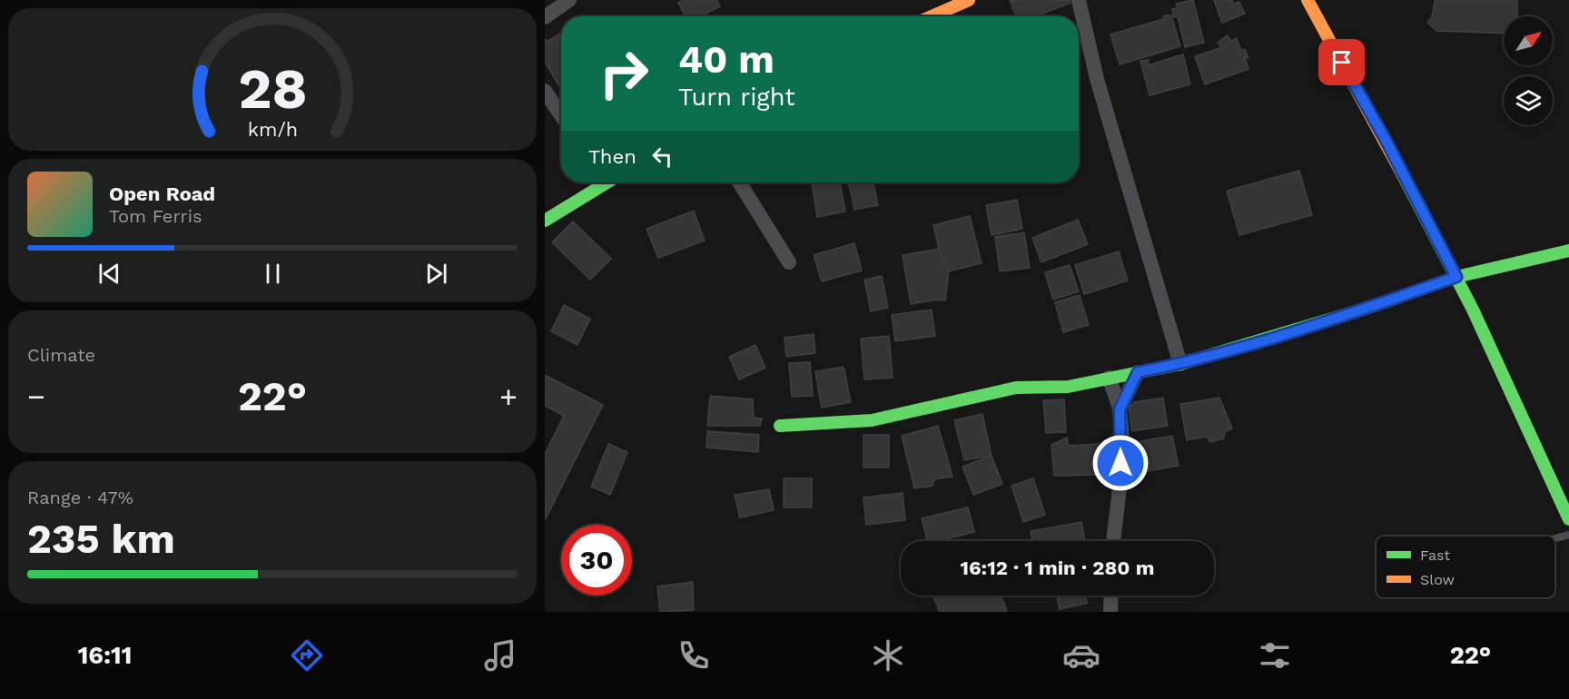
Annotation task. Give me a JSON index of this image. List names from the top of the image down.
{
  "legend": ["Fast", "Slow"],
  "north": "top right",
  "page": {
    "turn": ["40 m", "Turn right"],
    "then": "Then",
    "song": ["Open Road", "Tom Ferris"],
    "tile": [
      "Climate",
      ["Range · 47%", "235 km"]
    ],
    "heat": ["−", "22°", "+"],
    "limit": "30",
    "trip": "16:12 · 1 min · 280 m",
    "tabs": ["16:11", "22°"],
    "gauge": ["28", "km/h"]
  }
}
